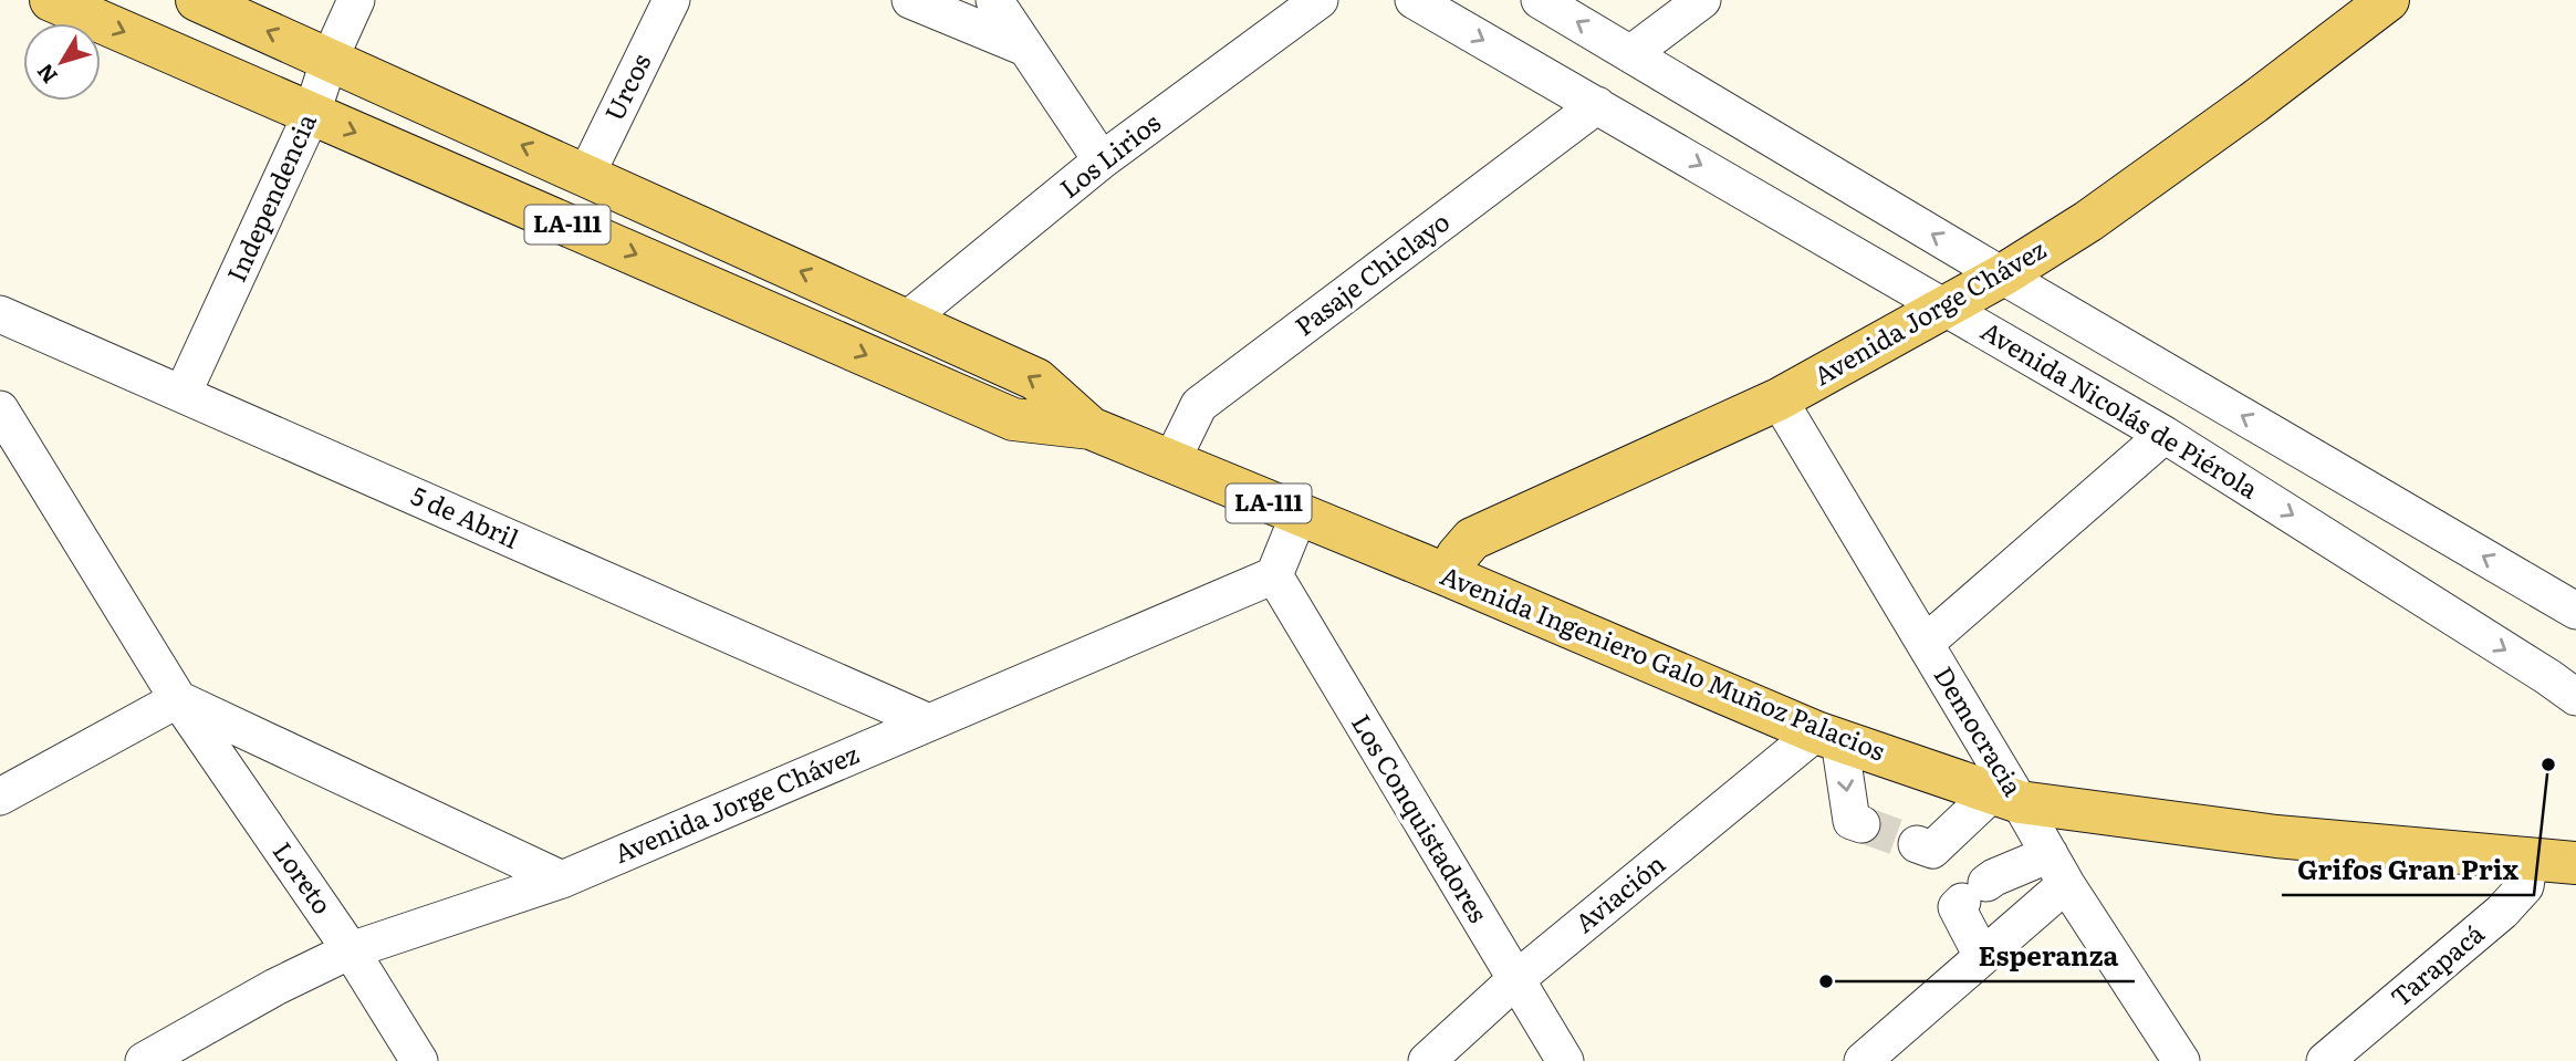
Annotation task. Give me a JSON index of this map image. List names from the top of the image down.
{
  "streets": {
    "main road": ["LA-111", "Avenida Jorge Chávez", "Avenida Ingeniero Galo Muñoz Palacios"],
    "street": [
      "Urcos",
      "Los Lirios",
      "Independencia",
      "Pasaje Chiclayo",
      "Avenida Nicolás de Piérola",
      "5 de Abril",
      "Democracia",
      "Los Conquistadores",
      "Loreto",
      "Aviación",
      "Tarapacá"
    ]
  },
  "crossings": [
    ["Urcos", "Avenida Ingeniero Galo Muñoz Palacios"],
    ["Los Lirios", "Avenida Ingeniero Galo Muñoz Palacios"],
    ["Independencia", "5 de Abril"],
    ["Independencia", "Avenida Ingeniero Galo Muñoz Palacios"],
    ["Pasaje Chiclayo", "Avenida Nicolás de Piérola"],
    ["Pasaje Chiclayo", "Avenida Ingeniero Galo Muñoz Palacios"],
    ["Avenida Jorge Chávez", "Avenida Nicolás de Piérola"],
    ["Avenida Jorge Chávez", "5 de Abril"],
    ["Avenida Jorge Chávez", "Avenida Ingeniero Galo Muñoz Palacios"],
    ["Avenida Jorge Chávez", "Democracia"],
    ["Avenida Jorge Chávez", "Los Conquistadores"],
    ["Avenida Jorge Chávez", "Loreto"],
    ["Avenida Ingeniero Galo Muñoz Palacios", "Democracia"],
    ["Avenida Ingeniero Galo Muñoz Palacios", "Aviación"],
    ["Avenida Ingeniero Galo Muñoz Palacios", "Tarapacá"],
    ["Los Conquistadores", "Aviación"]
  ],
  "places": ["Grifos Gran Prix", "Esperanza"],
  "north": "bottom left"
}
